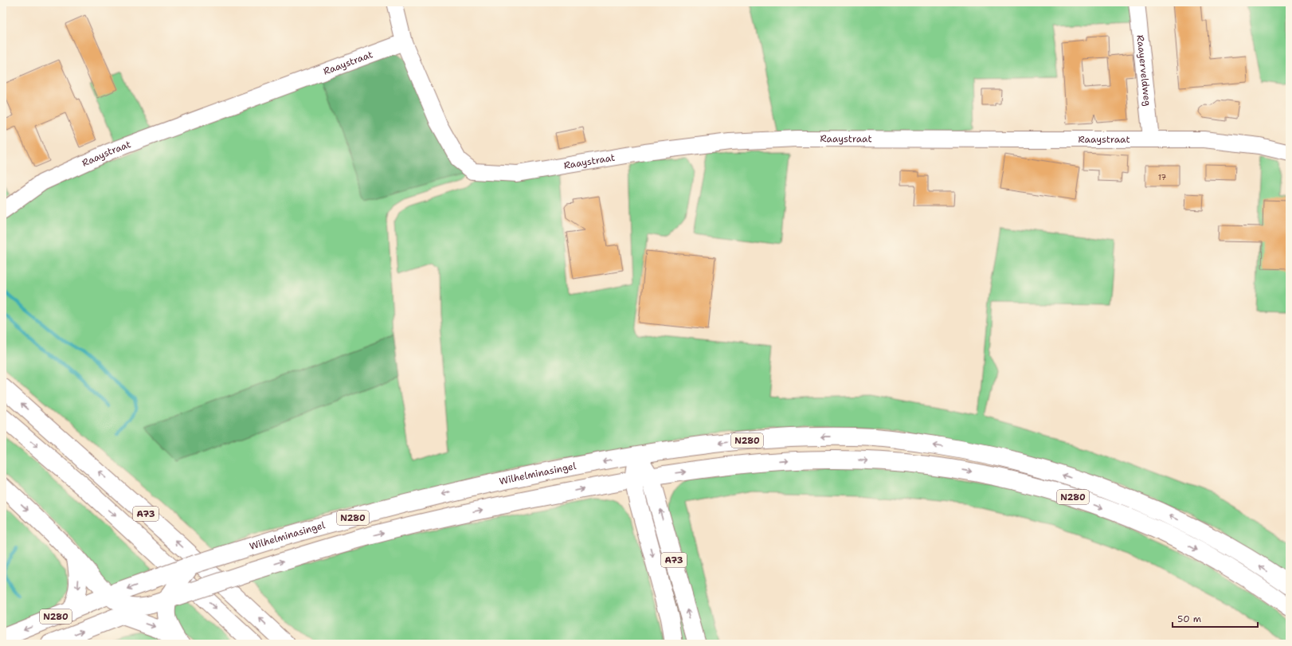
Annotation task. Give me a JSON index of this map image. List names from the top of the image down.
{
  "streets": {
    "main road": ["N280", "Wilhelminasingel", "A73"],
    "street": ["Raaystraat", "Raayerveldweg"]
  },
  "crossings": [
    ["Raaystraat", "Raayerveldweg"],
    ["N280", "Wilhelminasingel"],
    ["N280", "A73"],
    ["Wilhelminasingel", "A73"]
  ],
  "house_numbers": ["17"],
  "scale_bar": "50 m"
}
